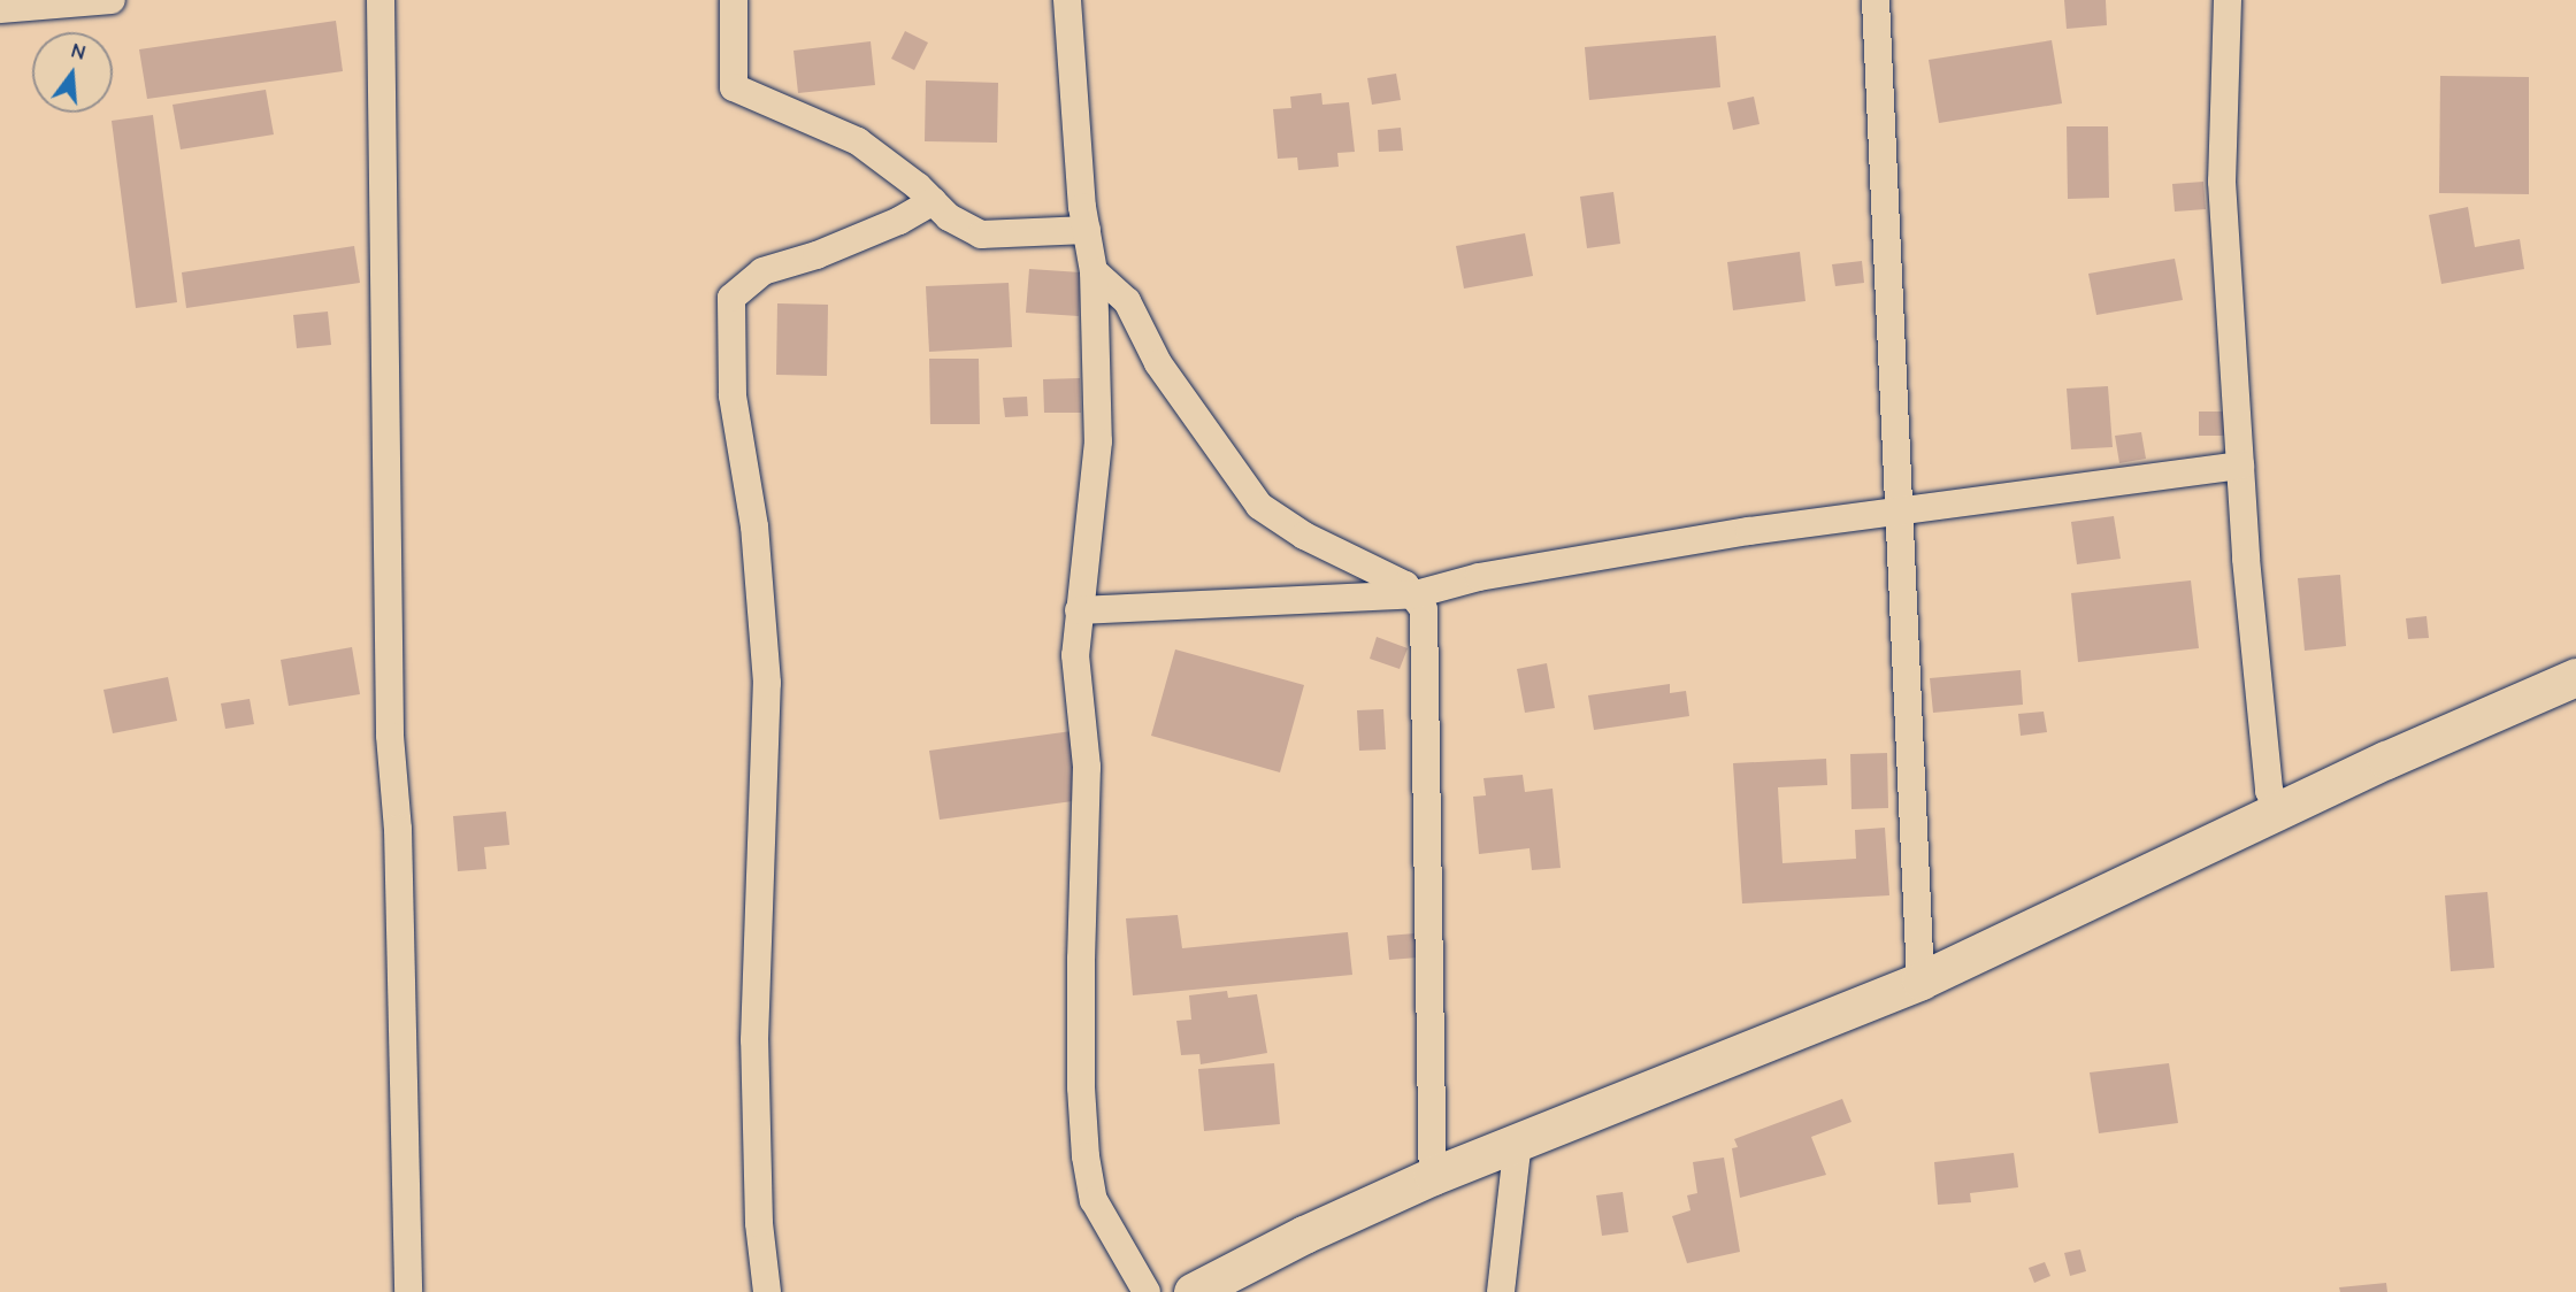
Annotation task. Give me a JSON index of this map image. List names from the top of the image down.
{
  "north": "top"
}
